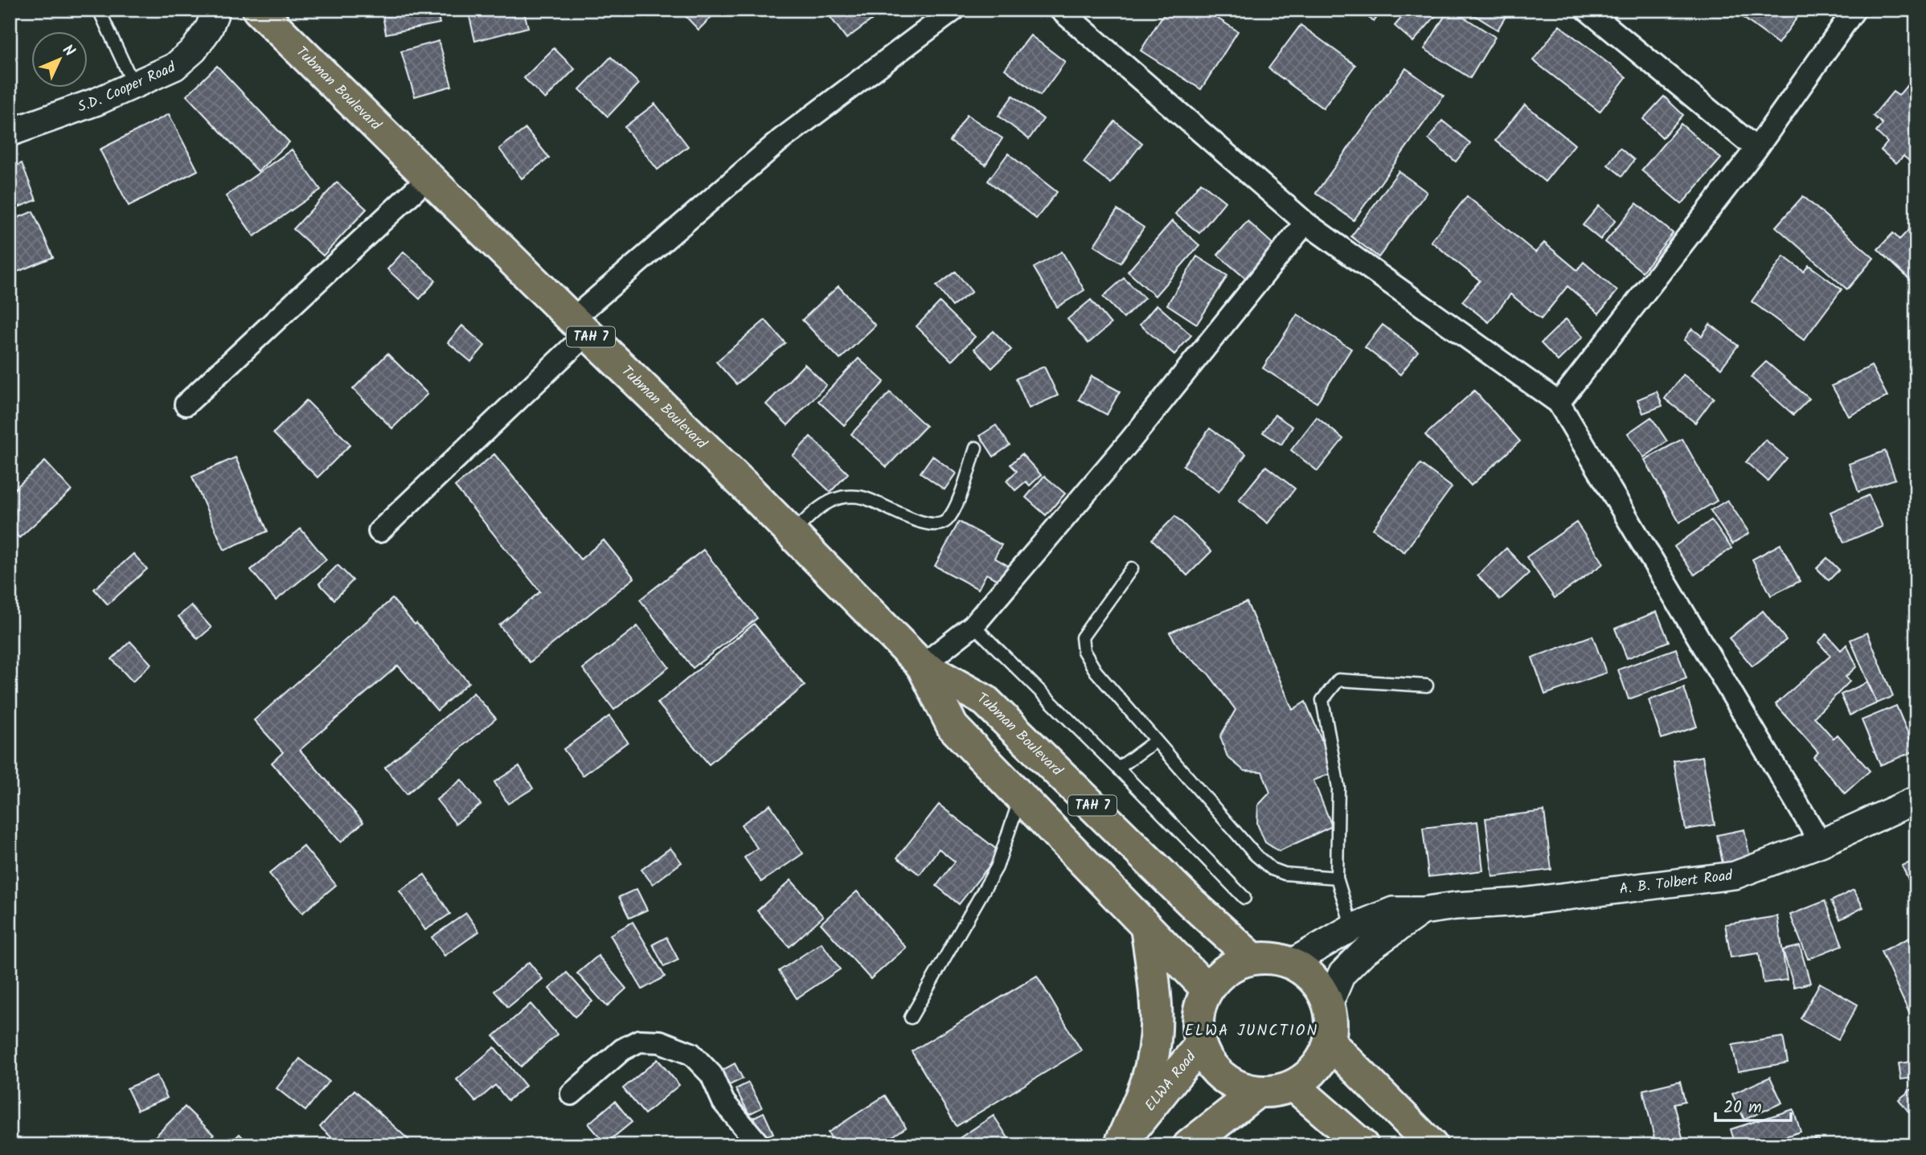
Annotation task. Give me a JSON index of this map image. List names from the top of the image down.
{
  "streets": {
    "main road": ["Tubman Boulevard", "TAH 7", "ELWA Road"],
    "street": ["S.D. Cooper Road", "A. B. Tolbert Road"]
  },
  "crossings": [
    ["Tubman Boulevard", "A. B. Tolbert Road"],
    ["Tubman Boulevard", "ELWA Road"],
    ["A. B. Tolbert Road", "ELWA Road"]
  ],
  "districts": ["ELWA JUNCTION"],
  "scale_bar": "20 m",
  "north": "top right"
}
